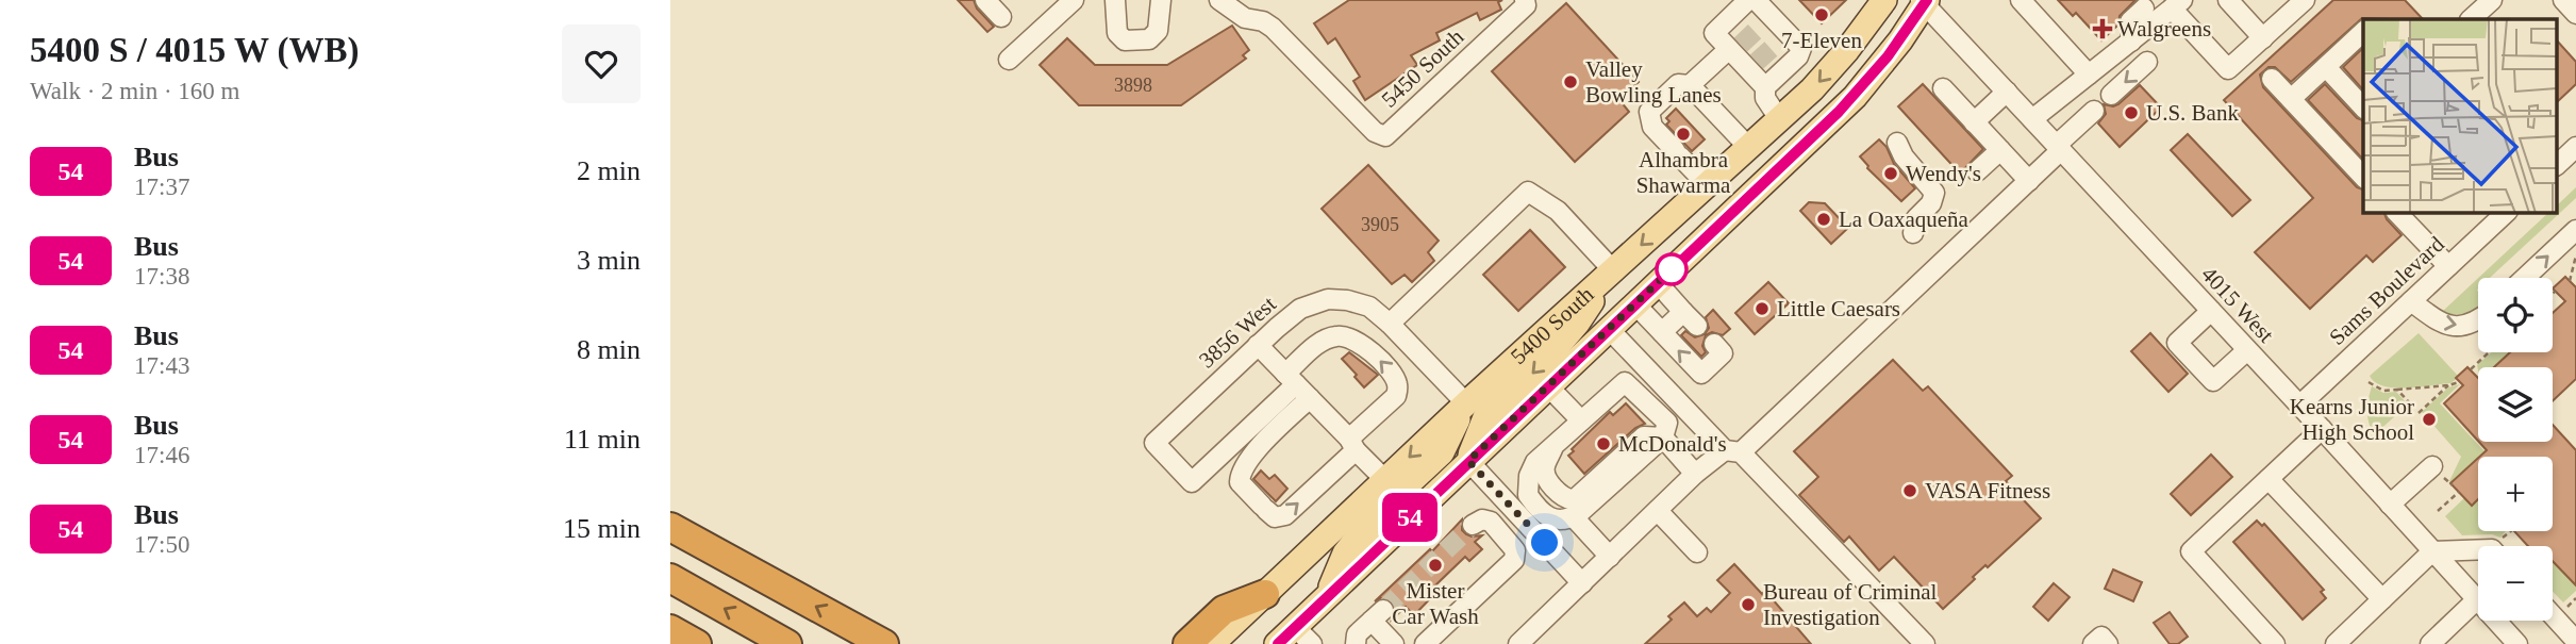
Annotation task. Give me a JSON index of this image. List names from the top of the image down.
{
  "streets": {
    "main road": ["5400 South"],
    "street": [
      "5450 South",
      "Sams Boulevard",
      "4015 West",
      "3856 West"
    ]
  },
  "crossings": [
    ["Sams Boulevard", "4015 West"],
    ["4015 West", "5400 South"],
    ["5400 South", "3856 West"]
  ],
  "places": {
    "other": [
      "7-Eleven",
      "Valley Bowling Lanes",
      "U.S. Bank",
      "Alhambra Shawarma",
      "Wendy's",
      "La Oaxaqueña",
      "Little Caesars",
      "Kearns Junior High School",
      "McDonald's",
      "VASA Fitness",
      "Mister Car Wash",
      "Bureau of Criminal Investigation"
    ],
    "health": ["Walgreens"]
  },
  "lines": ["bus line 54"],
  "house_numbers": ["3898", "3905"],
  "page": {
    "heading": ["5400 S / 4015 W (WB)", "Walk · 2 min · 160 m"],
    "on_map": "54",
    "list": [
      {
        "mark": "54",
        "name": "Bus",
        "note": "17:37",
        "value": "2 min"
      },
      {
        "mark": "54",
        "name": "Bus",
        "note": "17:38",
        "value": "3 min"
      },
      {
        "mark": "54",
        "name": "Bus",
        "note": "17:43",
        "value": "8 min"
      },
      {
        "mark": "54",
        "name": "Bus",
        "note": "17:46",
        "value": "11 min"
      },
      {
        "mark": "54",
        "name": "Bus",
        "note": "17:50",
        "value": "15 min"
      }
    ],
    "map_buttons": ["+", "−"]
  }
}
